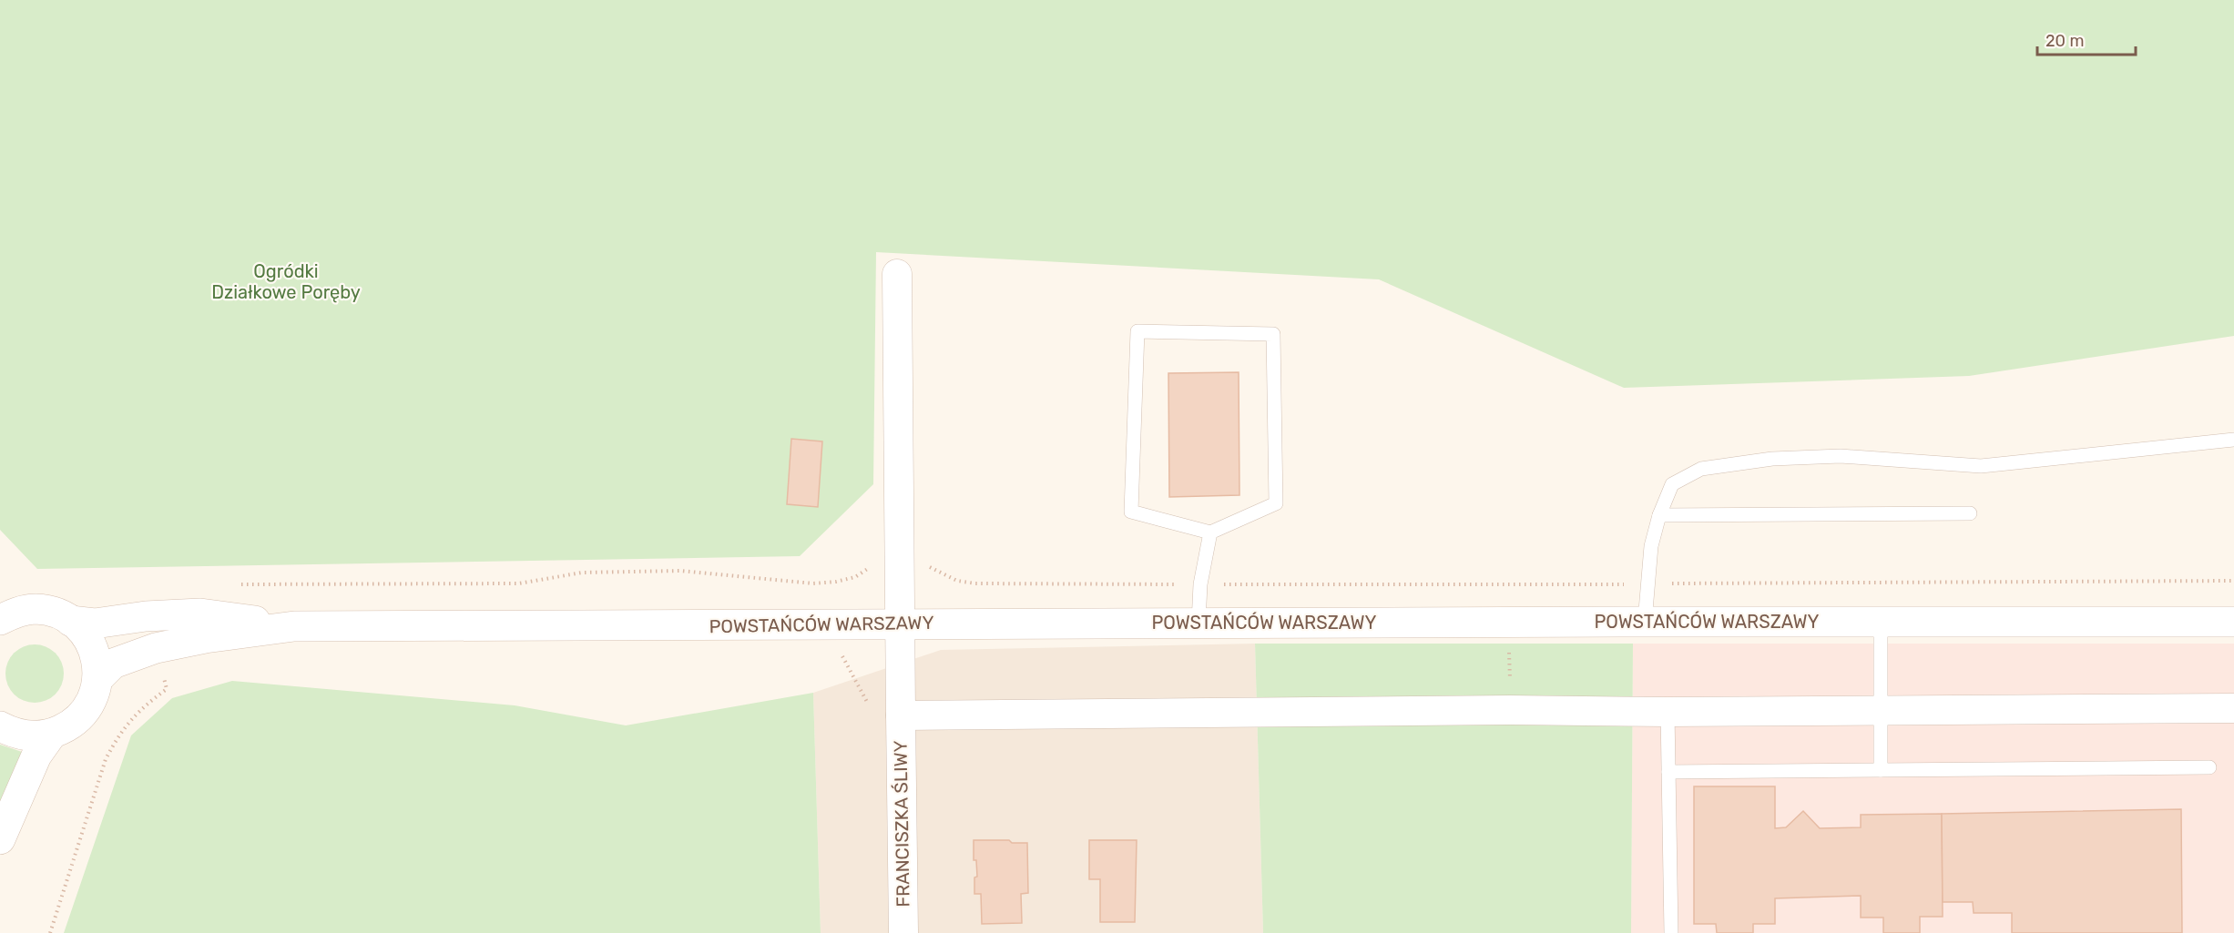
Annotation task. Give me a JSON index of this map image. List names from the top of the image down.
{
  "streets": {
    "street": ["POWSTAŃCÓW WARSZAWY", "FRANCISZKA ŚLIWY"]
  },
  "crossings": [
    ["POWSTAŃCÓW WARSZAWY", "FRANCISZKA ŚLIWY"]
  ],
  "parks": ["Ogródki Działkowe Poręby"],
  "scale_bar": "20 m"
}
